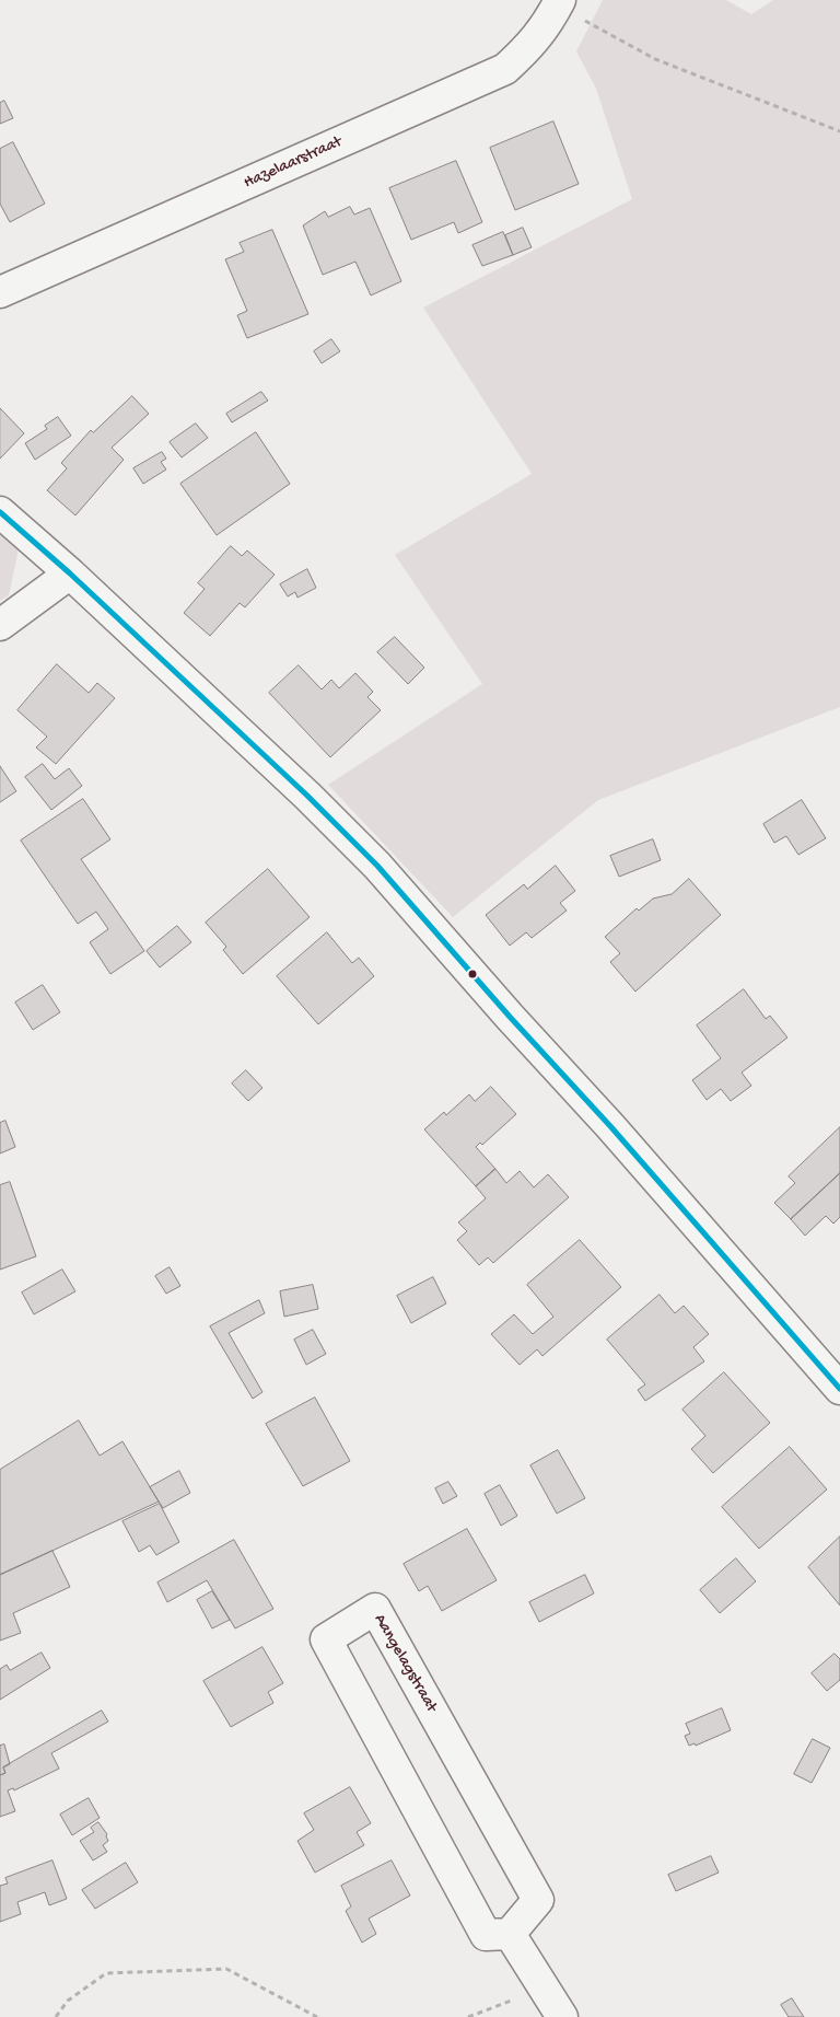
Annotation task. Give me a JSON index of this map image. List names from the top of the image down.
{
  "streets": {
    "street": ["Hazelaarstraat", "Aangelagstraat"]
  }
}
